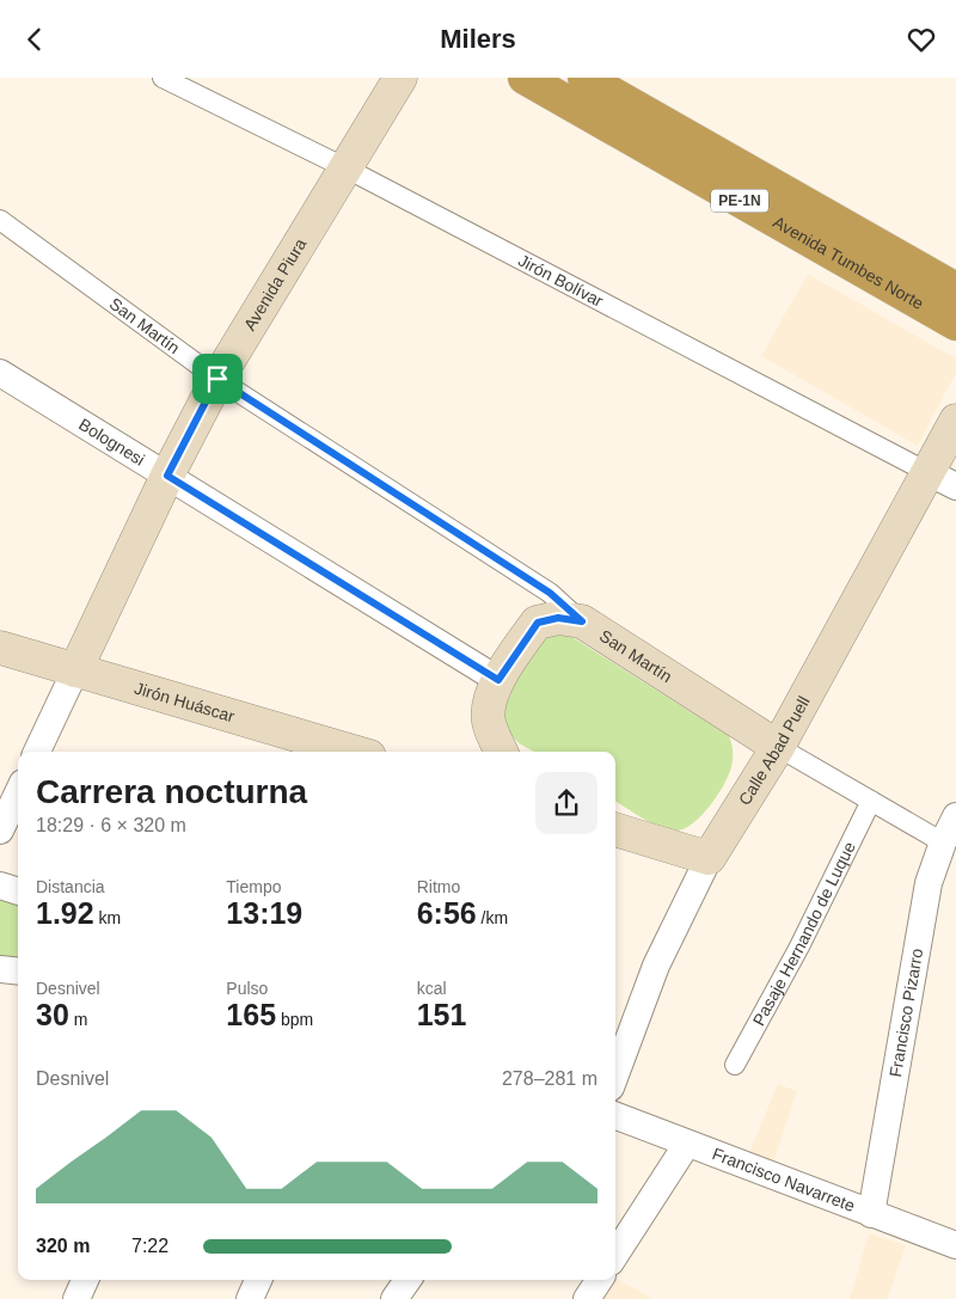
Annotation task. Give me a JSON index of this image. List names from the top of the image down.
{
  "streets": {
    "highway": ["PE-1N", "Avenida Tumbes Norte"],
    "main road": [
      "Avenida Piura",
      "San Martín",
      "Jirón Huáscar",
      "Calle Abad Puell"
    ],
    "street": [
      "Jirón Bolívar",
      "Bolognesi",
      "Pasaje Hernando de Luque",
      "Francisco Pizarro",
      "Francisco Navarrete"
    ]
  },
  "crossings": [
    ["Jirón Bolívar", "Avenida Piura"],
    ["Jirón Bolívar", "Calle Abad Puell"],
    ["Avenida Piura", "San Martín"],
    ["Avenida Piura", "Bolognesi"],
    ["Avenida Piura", "Jirón Huáscar"],
    ["San Martín", "Calle Abad Puell"],
    ["San Martín", "Pasaje Hernando de Luque"],
    ["San Martín", "Francisco Pizarro"],
    ["Francisco Pizarro", "Francisco Navarrete"]
  ],
  "page": {
    "header": "Milers",
    "heading": ["Carrera nocturna", "18:29 · 6 × 320 m"],
    "stats": [
      ["Distancia", "1.92 km"],
      ["Tiempo", "13:19"],
      ["Ritmo", "6:56 /km"],
      ["Desnivel", "30 m"],
      ["Pulso", "165 bpm"],
      ["kcal", "151"]
    ],
    "chart": ["Desnivel", "278–281 m"],
    "list": [
      {
        "name": "320 m",
        "note": "7:22"
      }
    ]
  }
}
